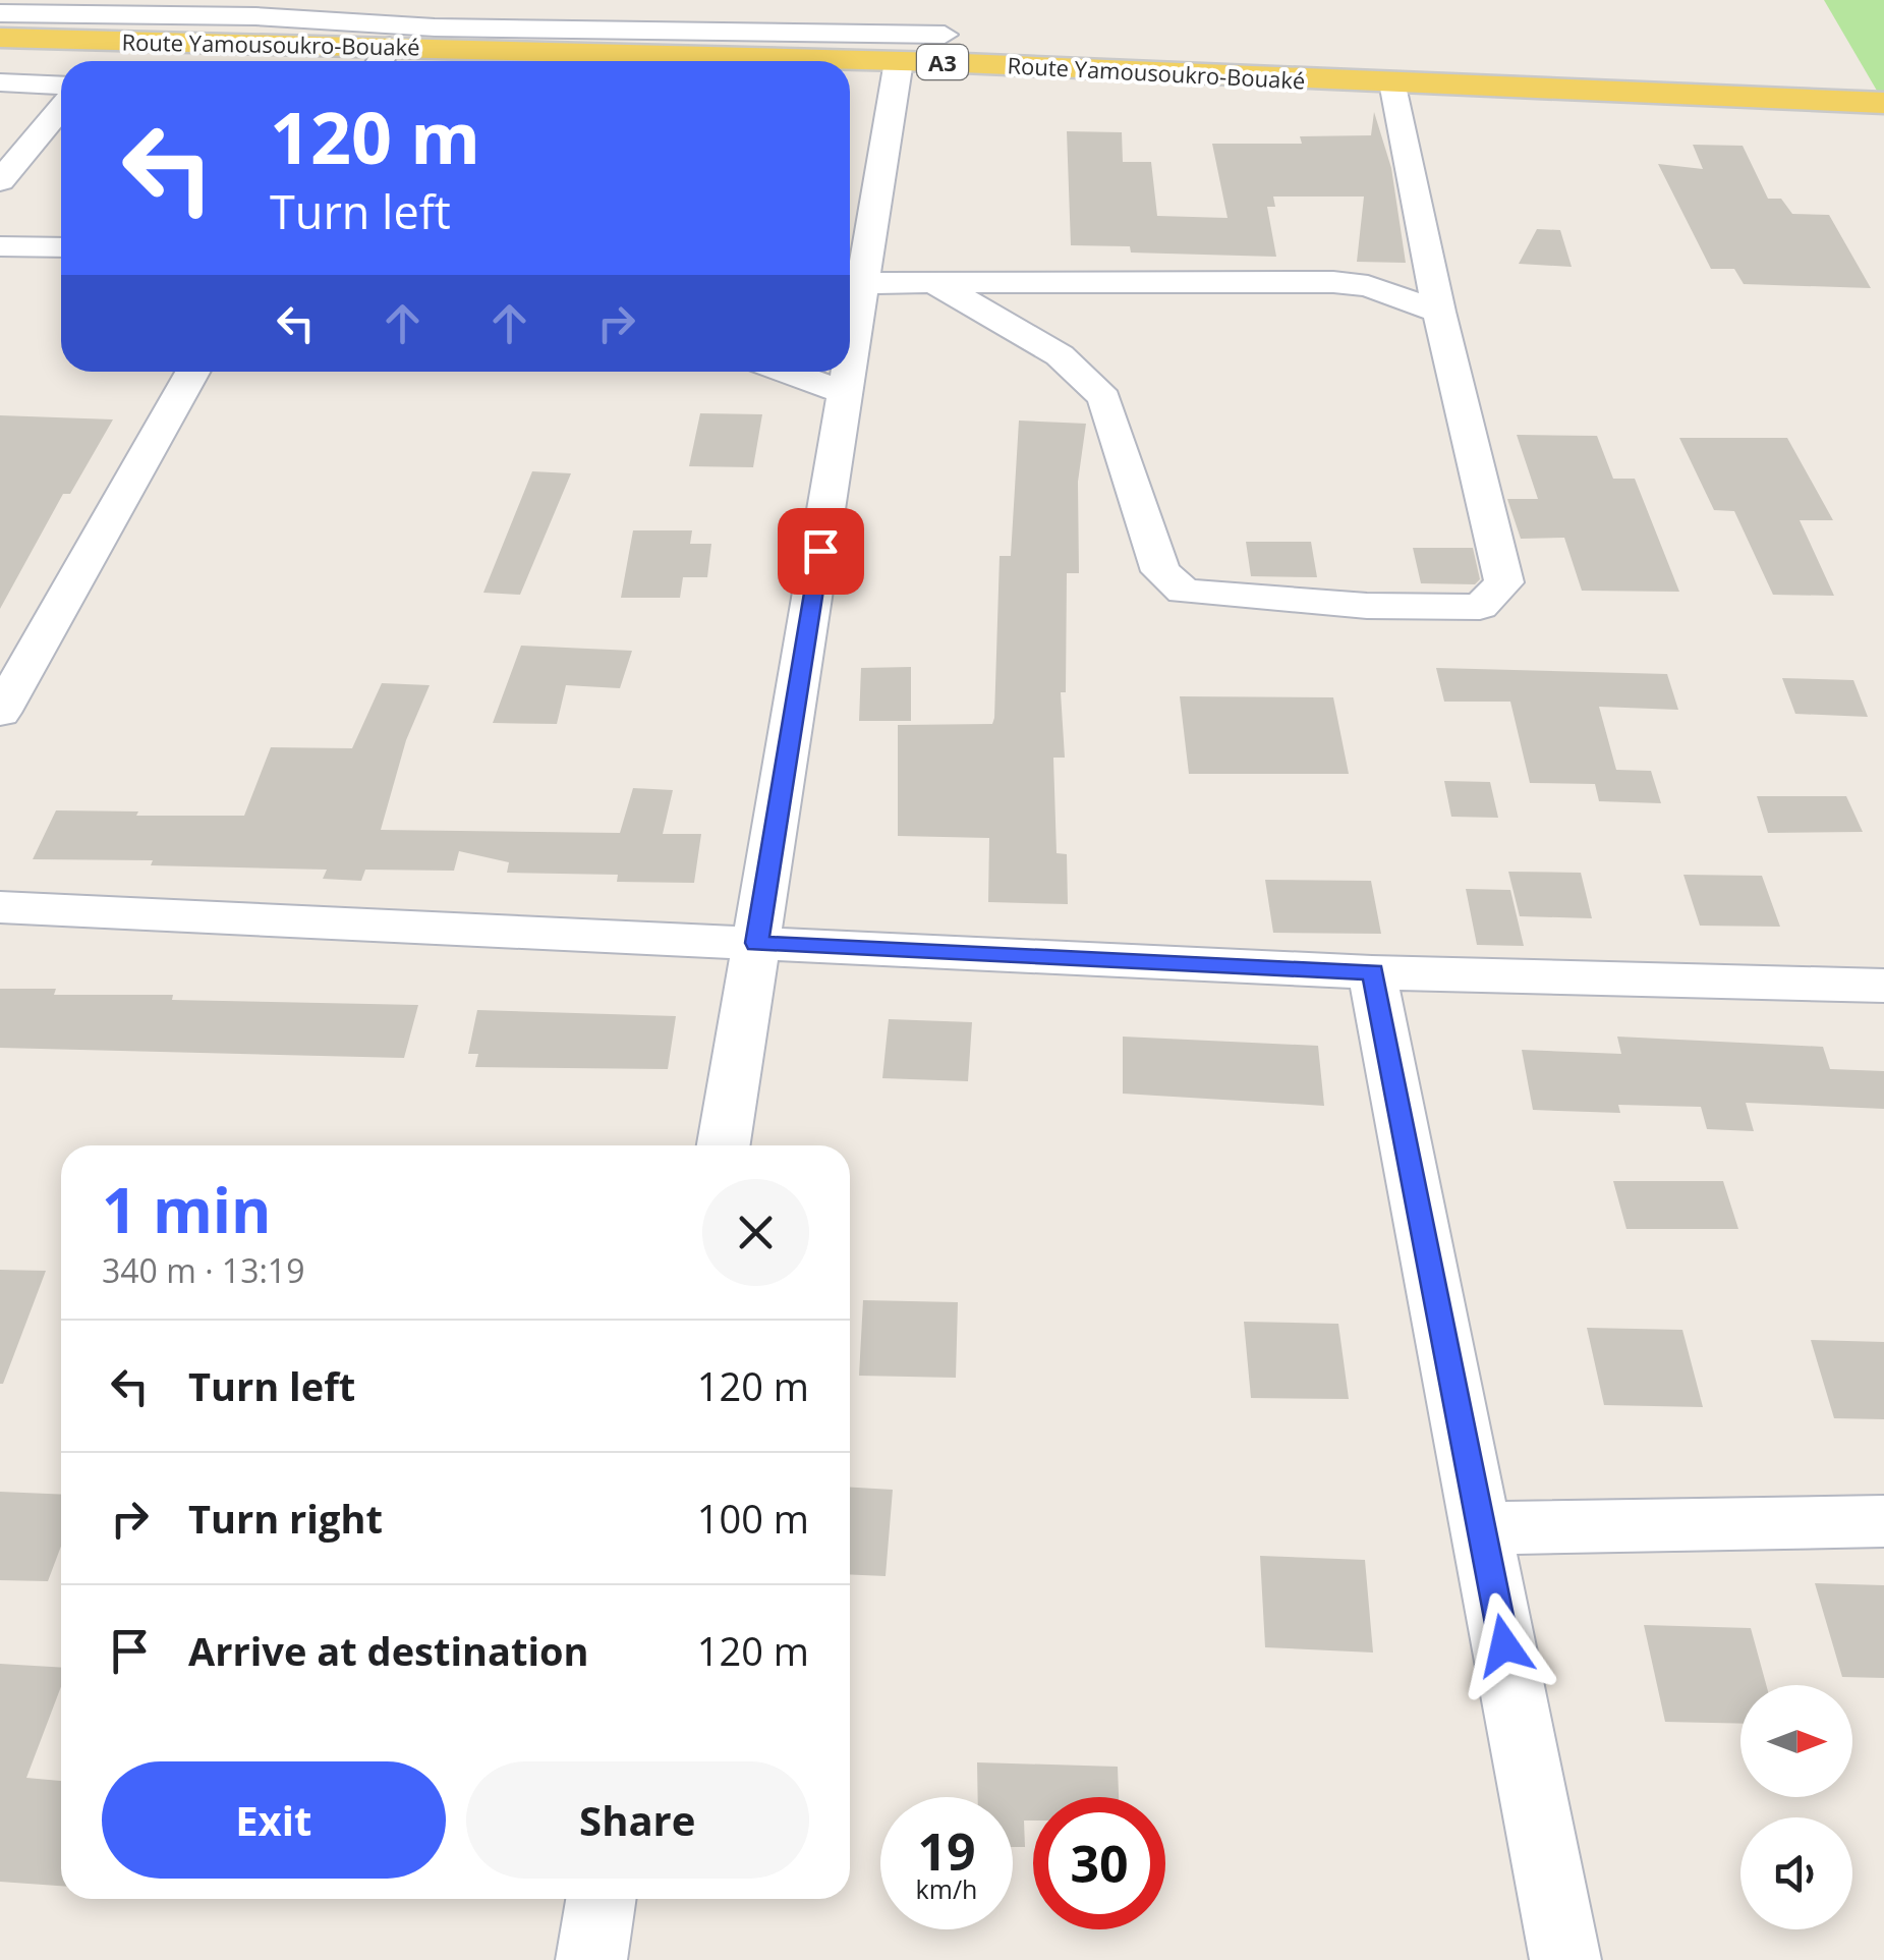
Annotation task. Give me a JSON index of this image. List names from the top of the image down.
{
  "streets": {
    "main road": ["Route Yamousoukro-Bouaké", "A3"]
  },
  "north": "right",
  "page": {
    "turn": ["120 m", "Turn left"],
    "heading": ["1 min", "340 m · 13:19"],
    "list": [
      {
        "name": "Turn left",
        "value": "120 m"
      },
      {
        "name": "Turn right",
        "value": "100 m"
      },
      {
        "name": "Arrive at destination",
        "value": "120 m"
      }
    ],
    "buttons": ["Exit", "Share"],
    "speed": "19 km/h",
    "limit": "30"
  }
}
